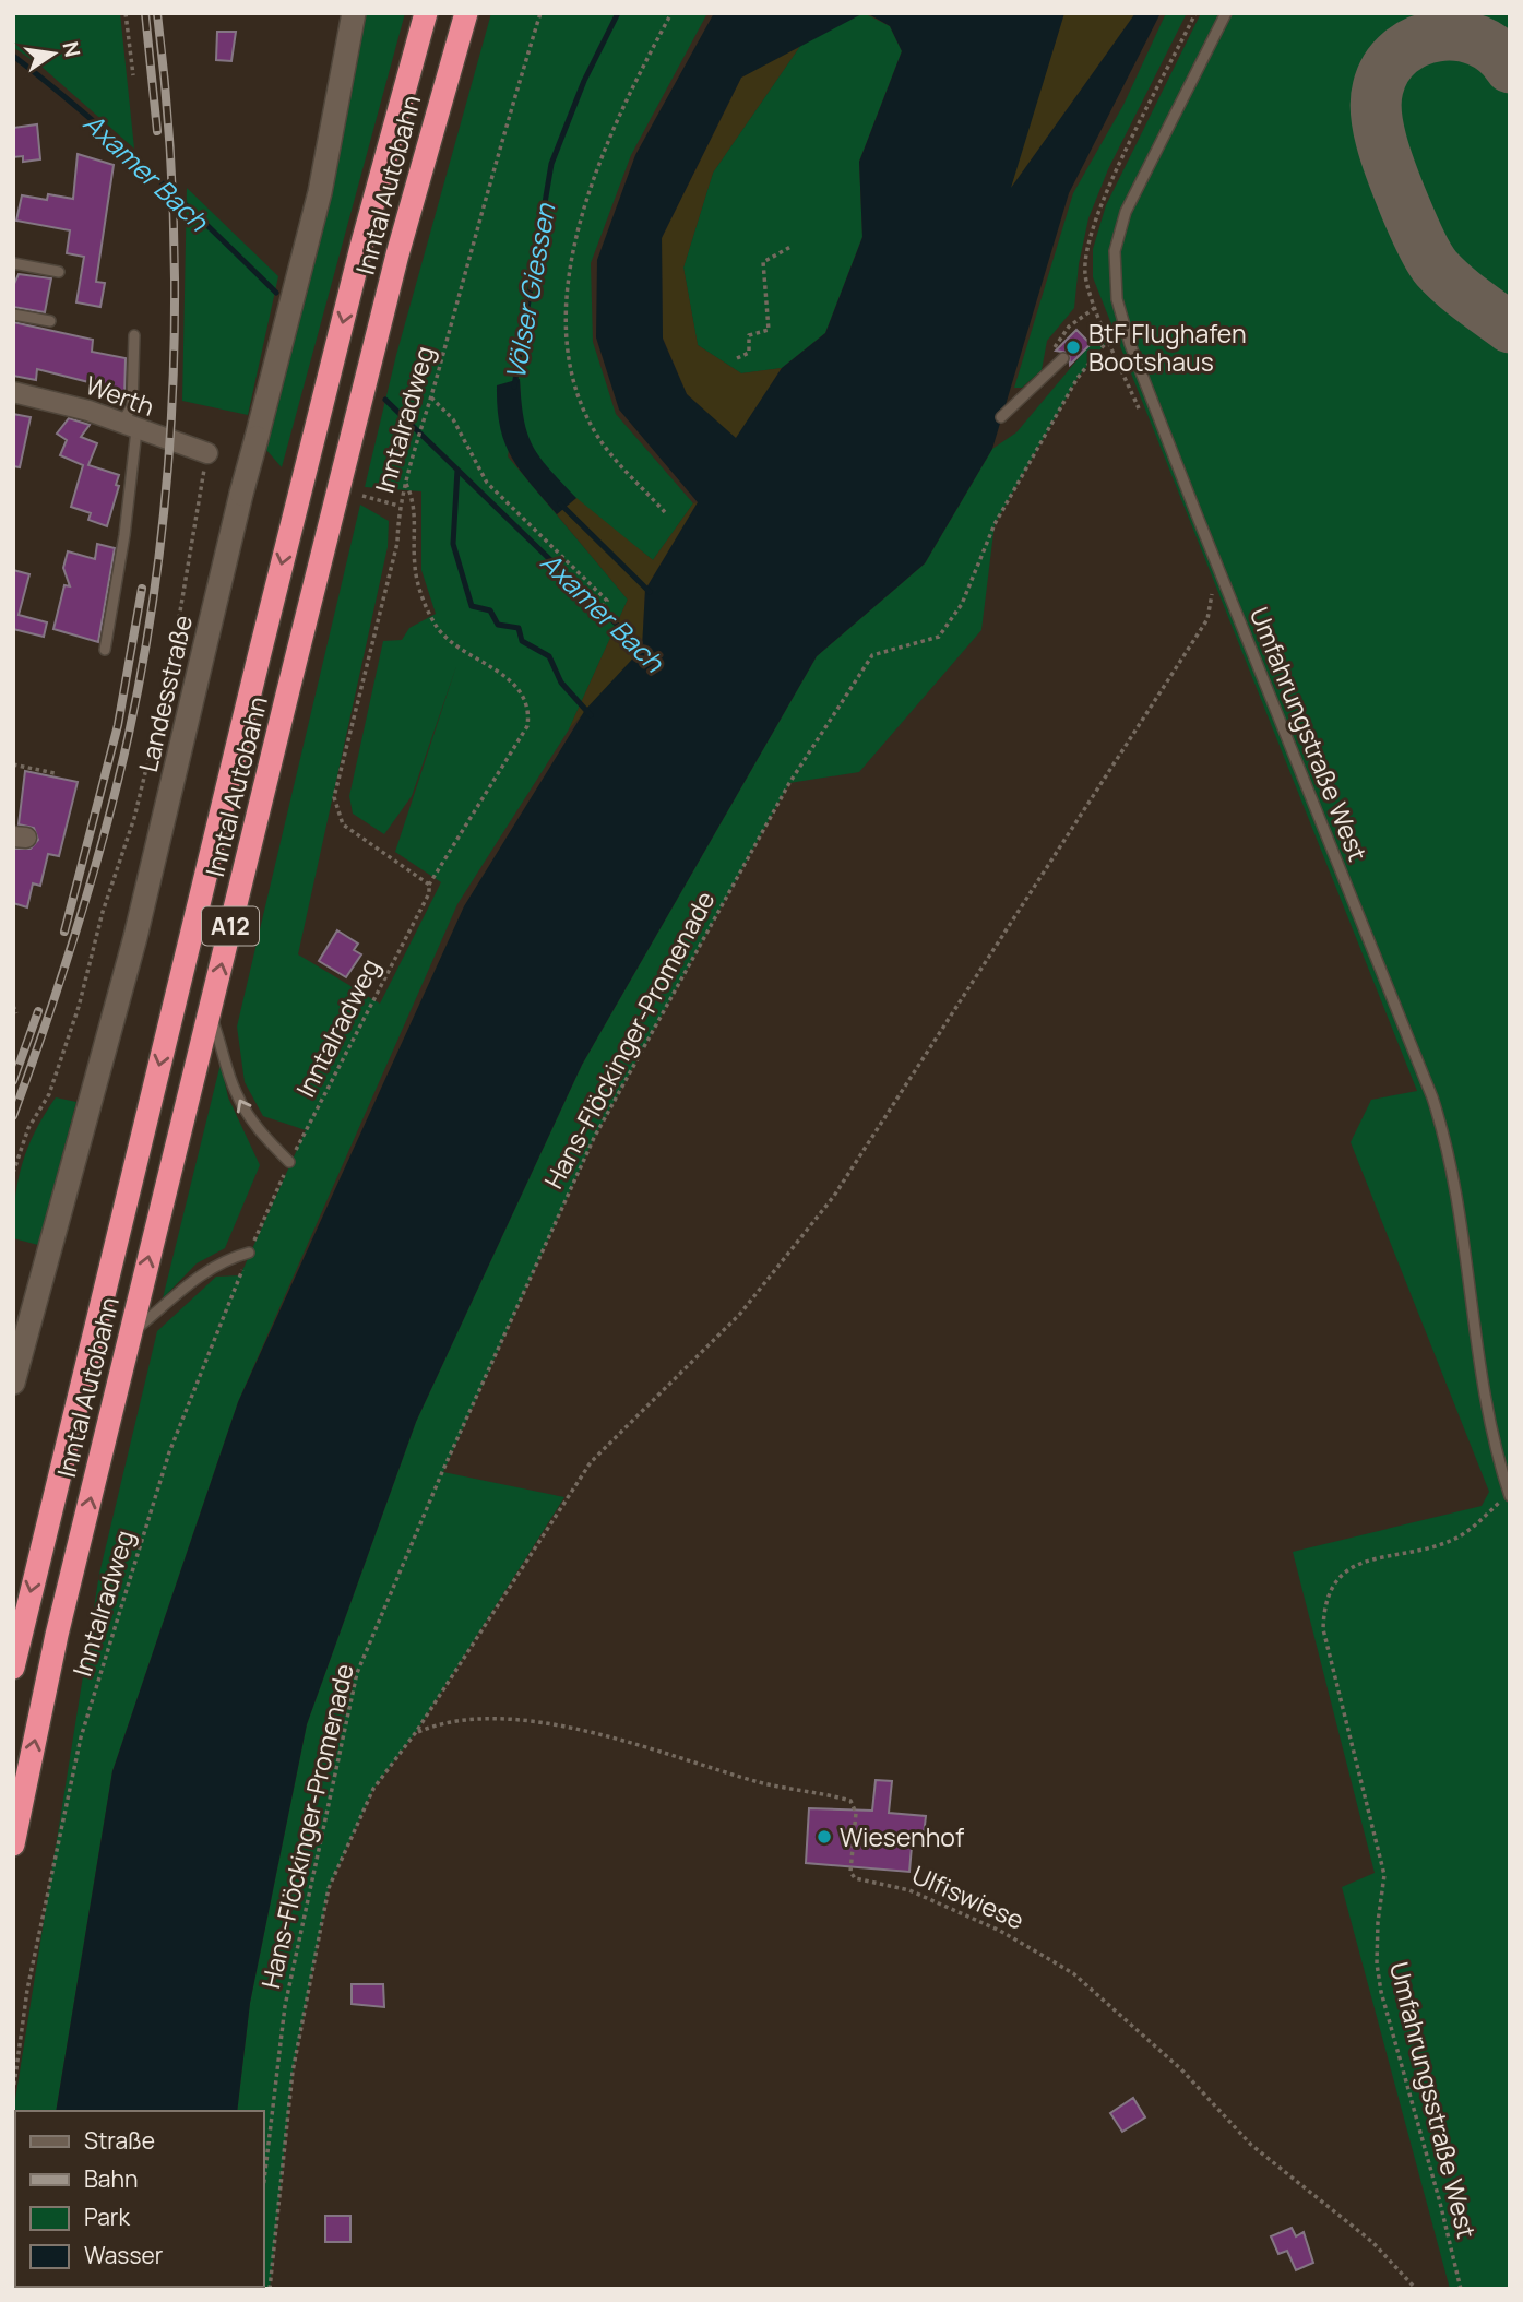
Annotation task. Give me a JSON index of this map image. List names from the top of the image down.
{
  "streets": {
    "highway": ["Inntal Autobahn", "A12"],
    "main road": ["Landesstraße"],
    "street": ["Werth"],
    "lane": ["Umfahrungstraße West"],
    "path": [
      "Inntalradweg",
      "Hans-Flöckinger-Promenade",
      "Ulfiswiese",
      "Umfahrungsstraße West"
    ]
  },
  "crossings": [
    ["Umfahrungstraße West", "Umfahrungsstraße West"]
  ],
  "water": ["Axamer Bach", "Völser Giessen"],
  "places": ["BtF Flughafen Bootshaus", "Wiesenhof"],
  "legend": [
    "Straße",
    "Bahn",
    "Park",
    "Wasser"
  ],
  "north": "right"
}
